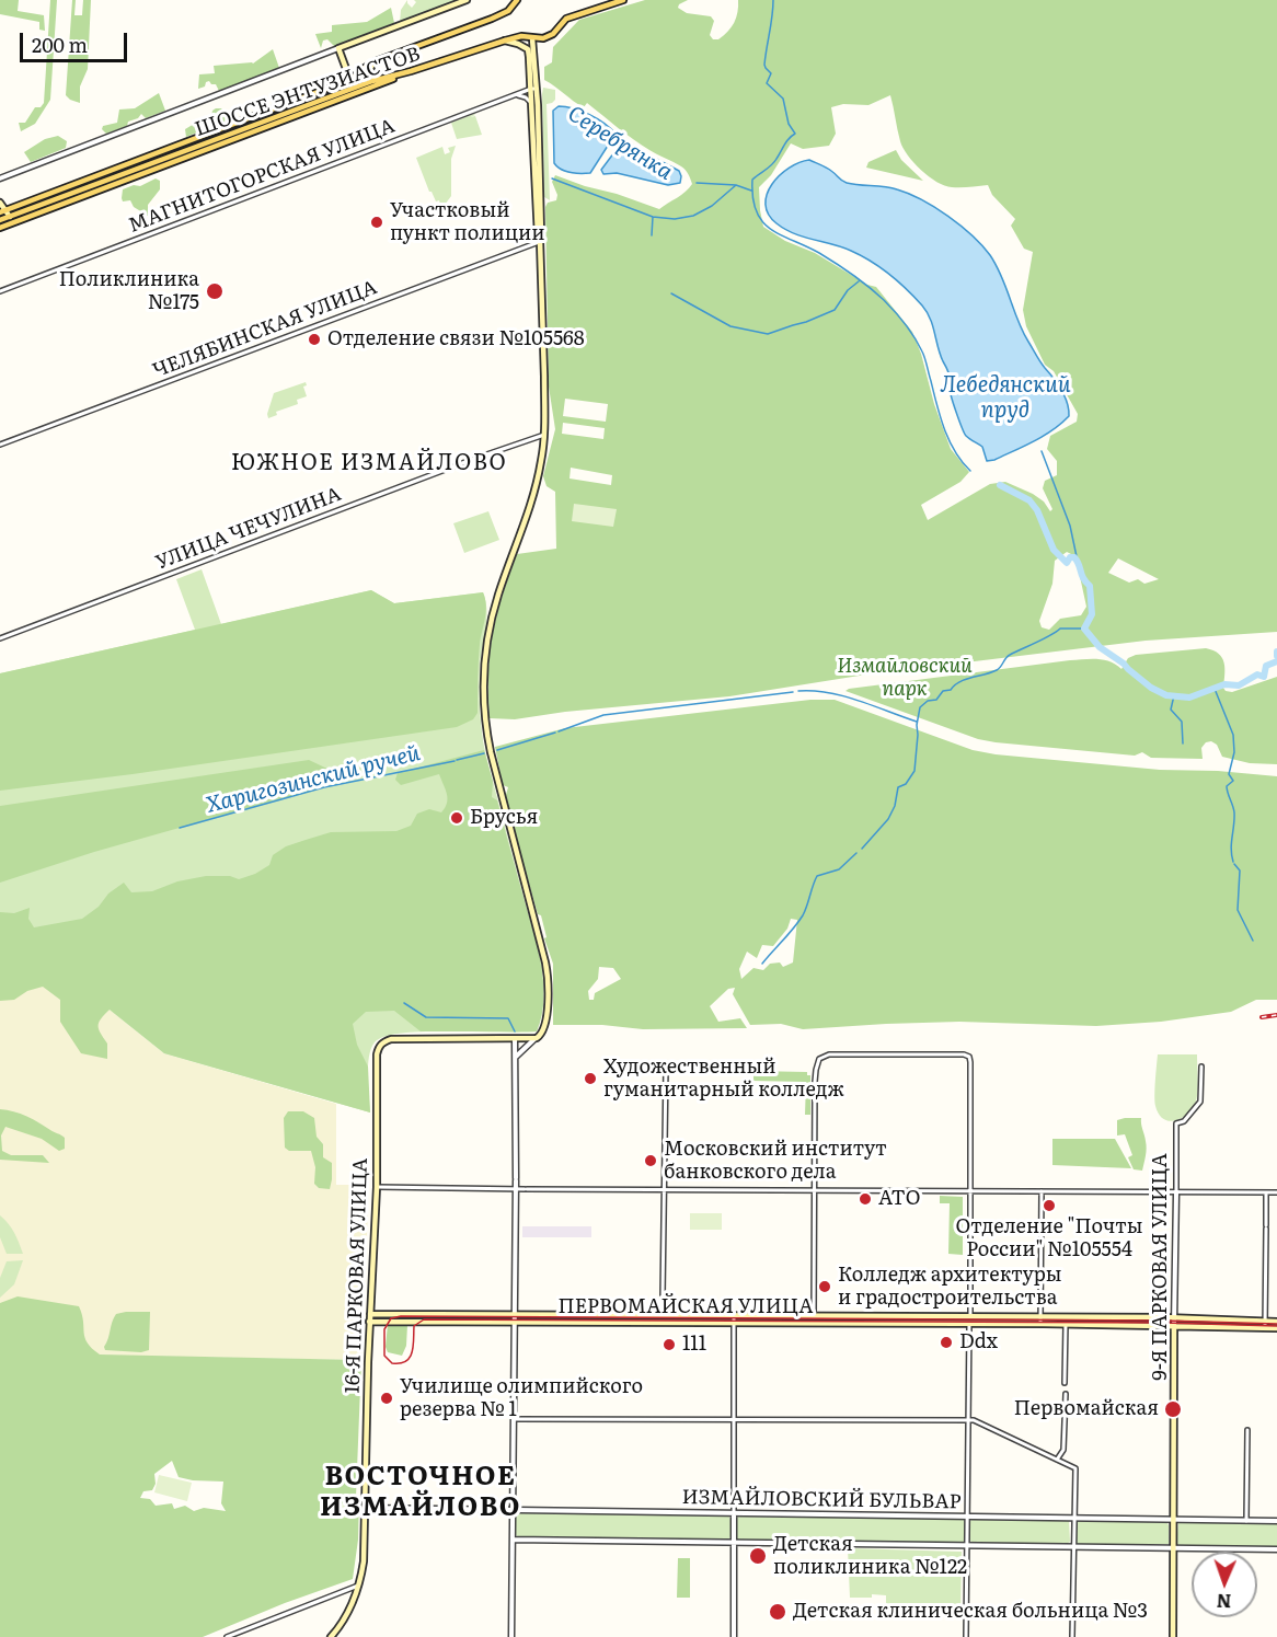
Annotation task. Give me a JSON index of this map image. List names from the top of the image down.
{
  "streets": {
    "main road": [
      "ШОССЕ ЭНТУЗИАСТОВ",
      "9-Я ПАРКОВАЯ УЛИЦА",
      "16-Я ПАРКОВАЯ УЛИЦА",
      "ПЕРВОМАЙСКАЯ УЛИЦА"
    ],
    "street": [
      "МАГНИТОГОРСКАЯ УЛИЦА",
      "ЧЕЛЯБИНСКАЯ УЛИЦА",
      "УЛИЦА ЧЕЧУЛИНА",
      "ИЗМАЙЛОВСКИЙ БУЛЬВАР"
    ]
  },
  "crossings": [
    ["9-Я ПАРКОВАЯ УЛИЦА", "ПЕРВОМАЙСКАЯ УЛИЦА"],
    ["9-Я ПАРКОВАЯ УЛИЦА", "ИЗМАЙЛОВСКИЙ БУЛЬВАР"],
    ["16-Я ПАРКОВАЯ УЛИЦА", "ПЕРВОМАЙСКАЯ УЛИЦА"],
    ["16-Я ПАРКОВАЯ УЛИЦА", "ИЗМАЙЛОВСКИЙ БУЛЬВАР"]
  ],
  "districts": ["ЮЖНОЕ ИЗМАЙЛОВО", "ВОСТОЧНОЕ ИЗМАЙЛОВО"],
  "water": ["Серебрянка", "Лебедянский пруд", "Харигозинский ручей"],
  "parks": ["Измайловский парк"],
  "places": [
    "Участковый пункт полиции",
    "Поликлиника №175",
    "Отделение связи №105568",
    "Брусья",
    "Художественный гуманитарный колледж",
    "Московский институт банковского дела",
    "АТО",
    "Отделение \"Почты России\" №105554",
    "Колледж архитектуры и градостроительства",
    "Ddx",
    "111",
    "Училище олимпийского резерва № 1",
    "Первомайская",
    "Детская поликлиника №122",
    "Детская клиническая больница №3"
  ],
  "scale_bar": "200 m",
  "north": "bottom"
}
